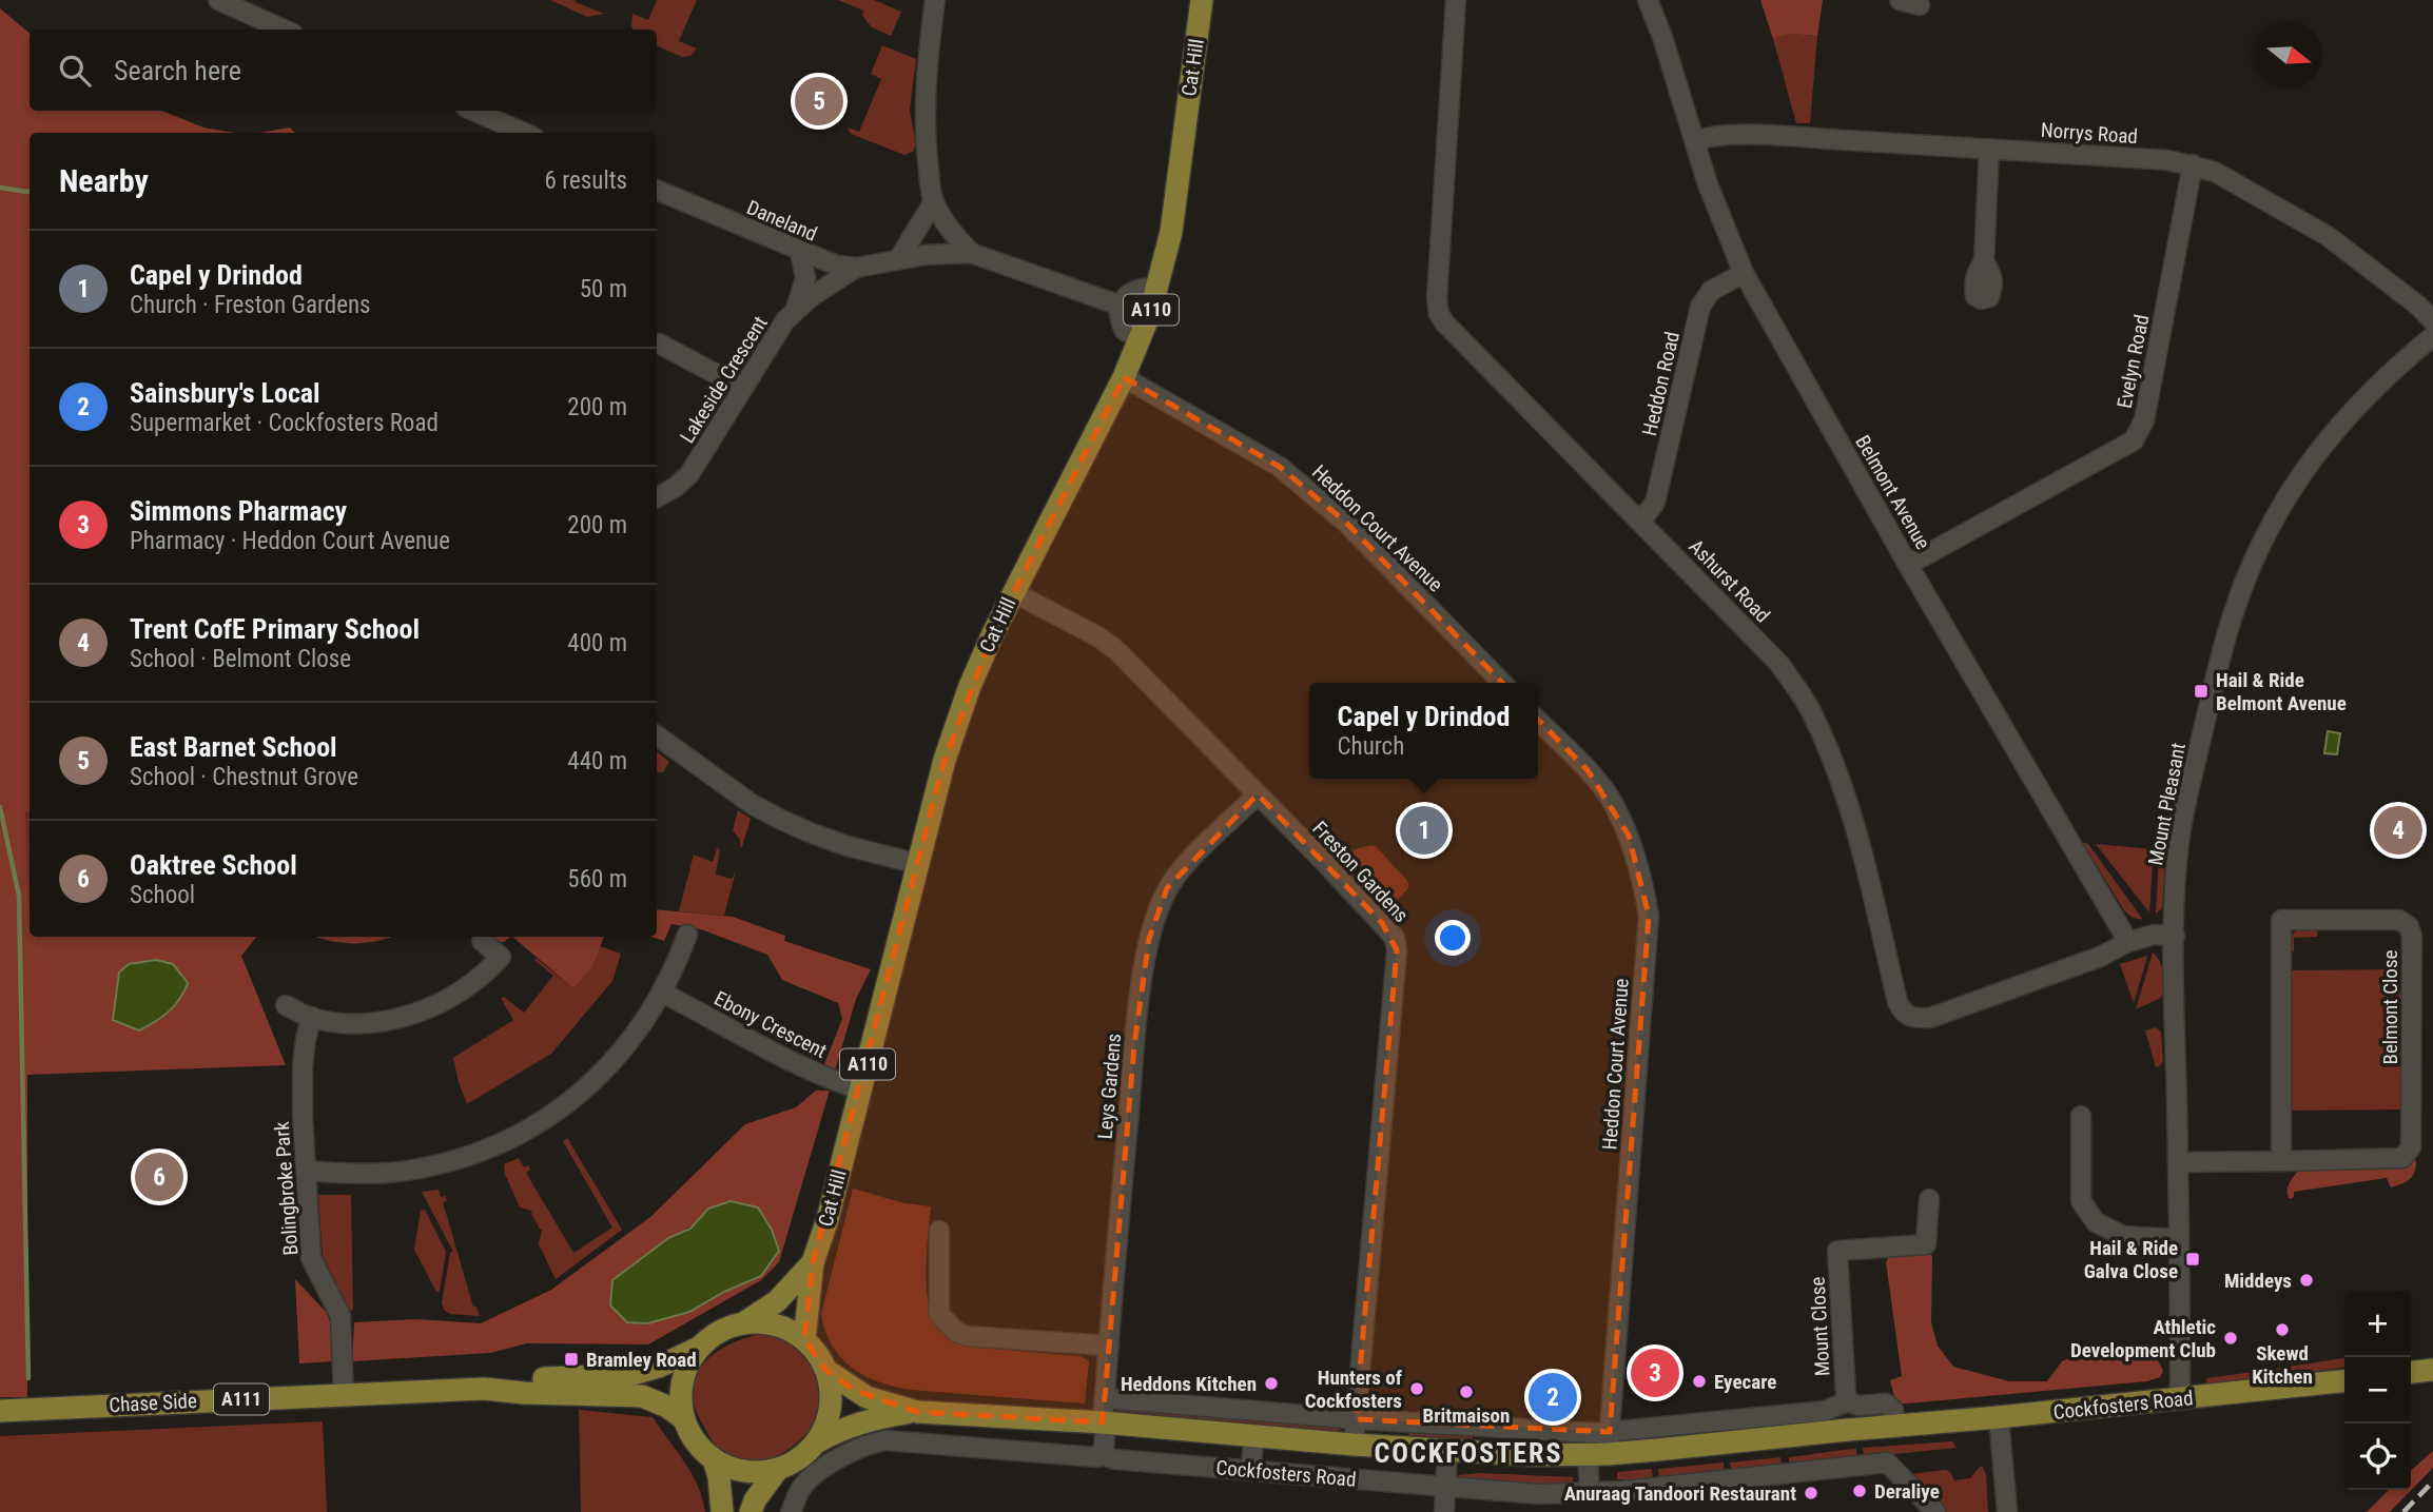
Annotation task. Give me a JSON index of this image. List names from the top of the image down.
{
  "streets": {
    "main road": [
      "Cat Hill",
      "A110",
      "A111",
      "Chase Side",
      "Cockfosters Road"
    ],
    "street": [
      "Norrys Road",
      "Daneland",
      "Evelyn Road",
      "Lakeside Crescent",
      "Heddon Road",
      "Belmont Avenue",
      "Heddon Court Avenue",
      "Ashurst Road",
      "Mount Pleasant",
      "Freston Gardens",
      "Belmont Close",
      "Ebony Crescent",
      "Leys Gardens",
      "Bolingbroke Park",
      "Mount Close"
    ]
  },
  "crossings": [
    ["Cat Hill", "Heddon Court Avenue"],
    ["Cat Hill", "Freston Gardens"],
    ["Cat Hill", "Ebony Crescent"],
    ["Cat Hill", "Chase Side"],
    ["Cat Hill", "Cockfosters Road"],
    ["Norrys Road", "Evelyn Road"],
    ["Norrys Road", "Belmont Avenue"],
    ["Daneland", "Lakeside Crescent"],
    ["Evelyn Road", "Belmont Avenue"],
    ["Heddon Road", "Belmont Avenue"],
    ["Heddon Road", "Ashurst Road"],
    ["Belmont Avenue", "Ashurst Road"],
    ["Heddon Court Avenue", "Cockfosters Road"],
    ["Mount Pleasant", "Belmont Close"],
    ["Mount Pleasant", "Cockfosters Road"],
    ["Freston Gardens", "Leys Gardens"],
    ["Freston Gardens", "Cockfosters Road"],
    ["Leys Gardens", "Cockfosters Road"],
    ["Bolingbroke Park", "Chase Side"],
    ["Mount Close", "Cockfosters Road"],
    ["Chase Side", "Cockfosters Road"]
  ],
  "districts": ["COCKFOSTERS"],
  "places": {
    "transit": ["Hail & Ride Belmont Avenue", "Hail & Ride Galva Close", "Bramley Road"],
    "other": [
      "Middeys",
      "Skewd Kitchen",
      "Athletic Development Club",
      "Eyecare",
      "Heddons Kitchen",
      "Hunters of Cockfosters",
      "Britmaison",
      "Deraliye",
      "Anuraag Tandoori Restaurant"
    ]
  },
  "north": "right",
  "page": {
    "search": "Search here",
    "pins": [
      "5",
      "1",
      "4",
      "6",
      "3",
      "2"
    ],
    "heading": ["Nearby", "6 results"],
    "list": [
      {
        "mark": "1",
        "name": "Capel y Drindod",
        "note": "Church · Freston Gardens",
        "value": "50 m"
      },
      {
        "mark": "2",
        "name": "Sainsbury's Local",
        "note": "Supermarket · Cockfosters Road",
        "value": "200 m"
      },
      {
        "mark": "3",
        "name": "Simmons Pharmacy",
        "note": "Pharmacy · Heddon Court Avenue",
        "value": "200 m"
      },
      {
        "mark": "4",
        "name": "Trent CofE Primary School",
        "note": "School · Belmont Close",
        "value": "400 m"
      },
      {
        "mark": "5",
        "name": "East Barnet School",
        "note": "School · Chestnut Grove",
        "value": "440 m"
      },
      {
        "mark": "6",
        "name": "Oaktree School",
        "note": "School",
        "value": "560 m"
      }
    ],
    "popup": ["Capel y Drindod", "Church"],
    "map_buttons": ["+", "−"]
  }
}
